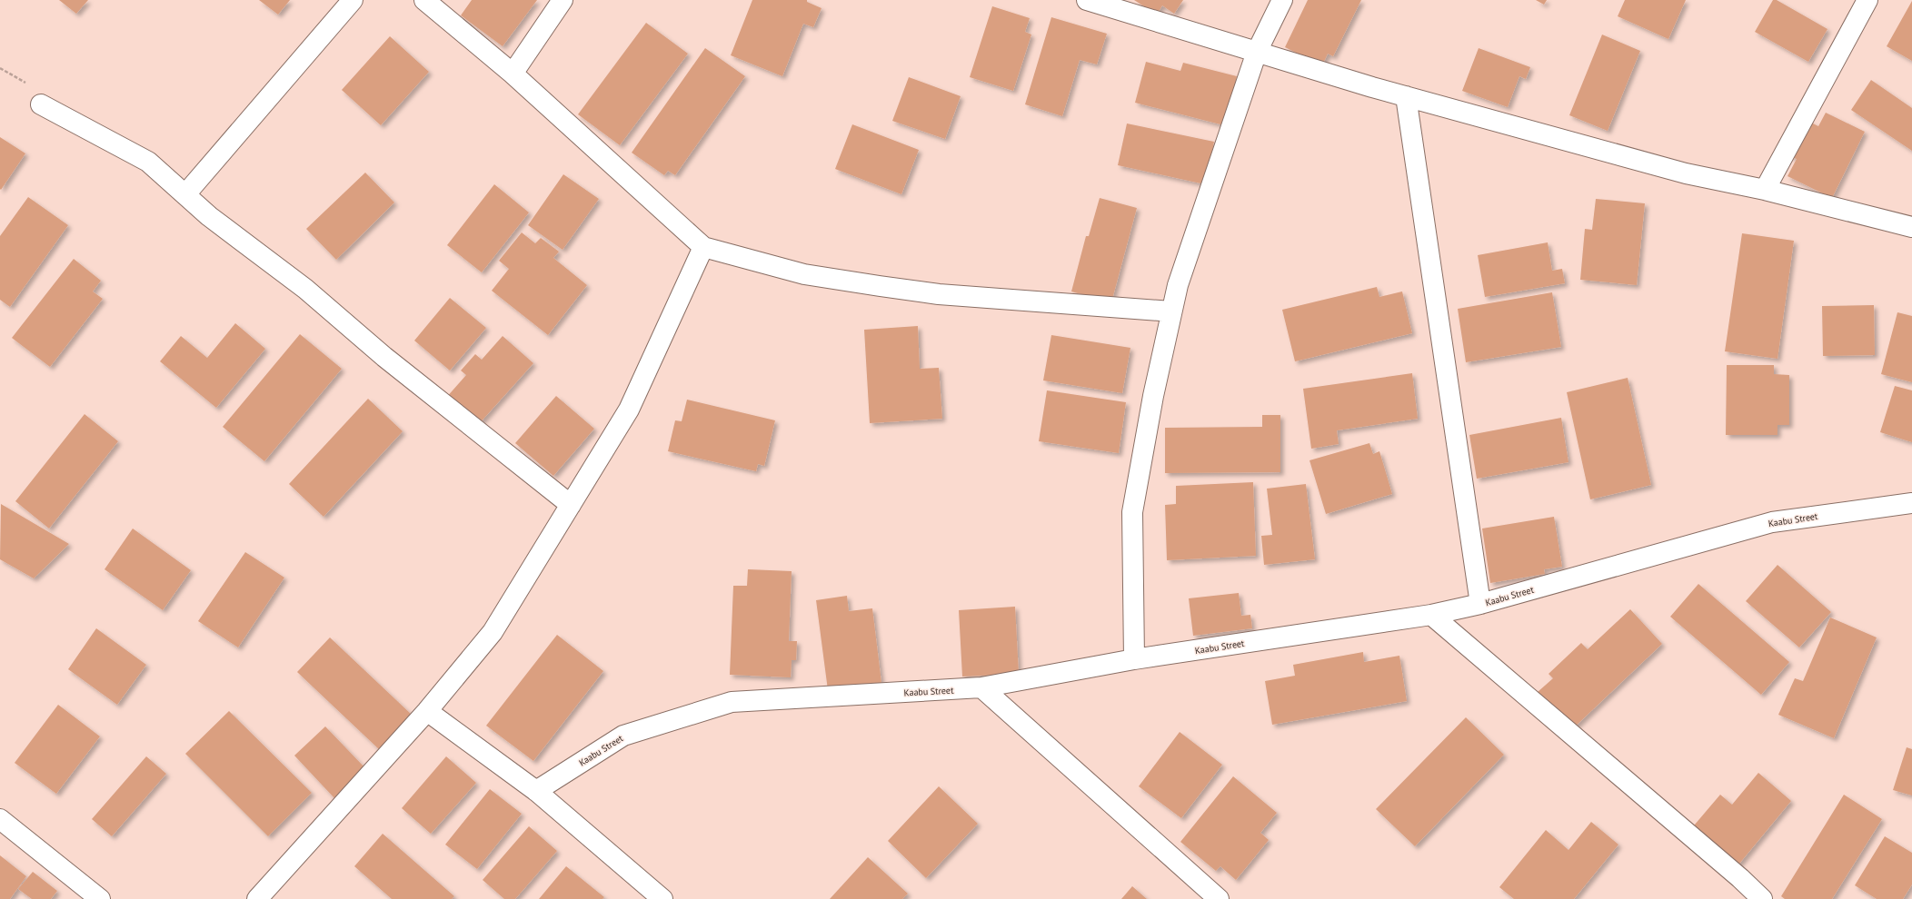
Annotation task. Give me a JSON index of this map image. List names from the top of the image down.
{
  "streets": {
    "street": ["Kaabu Street"]
  }
}
